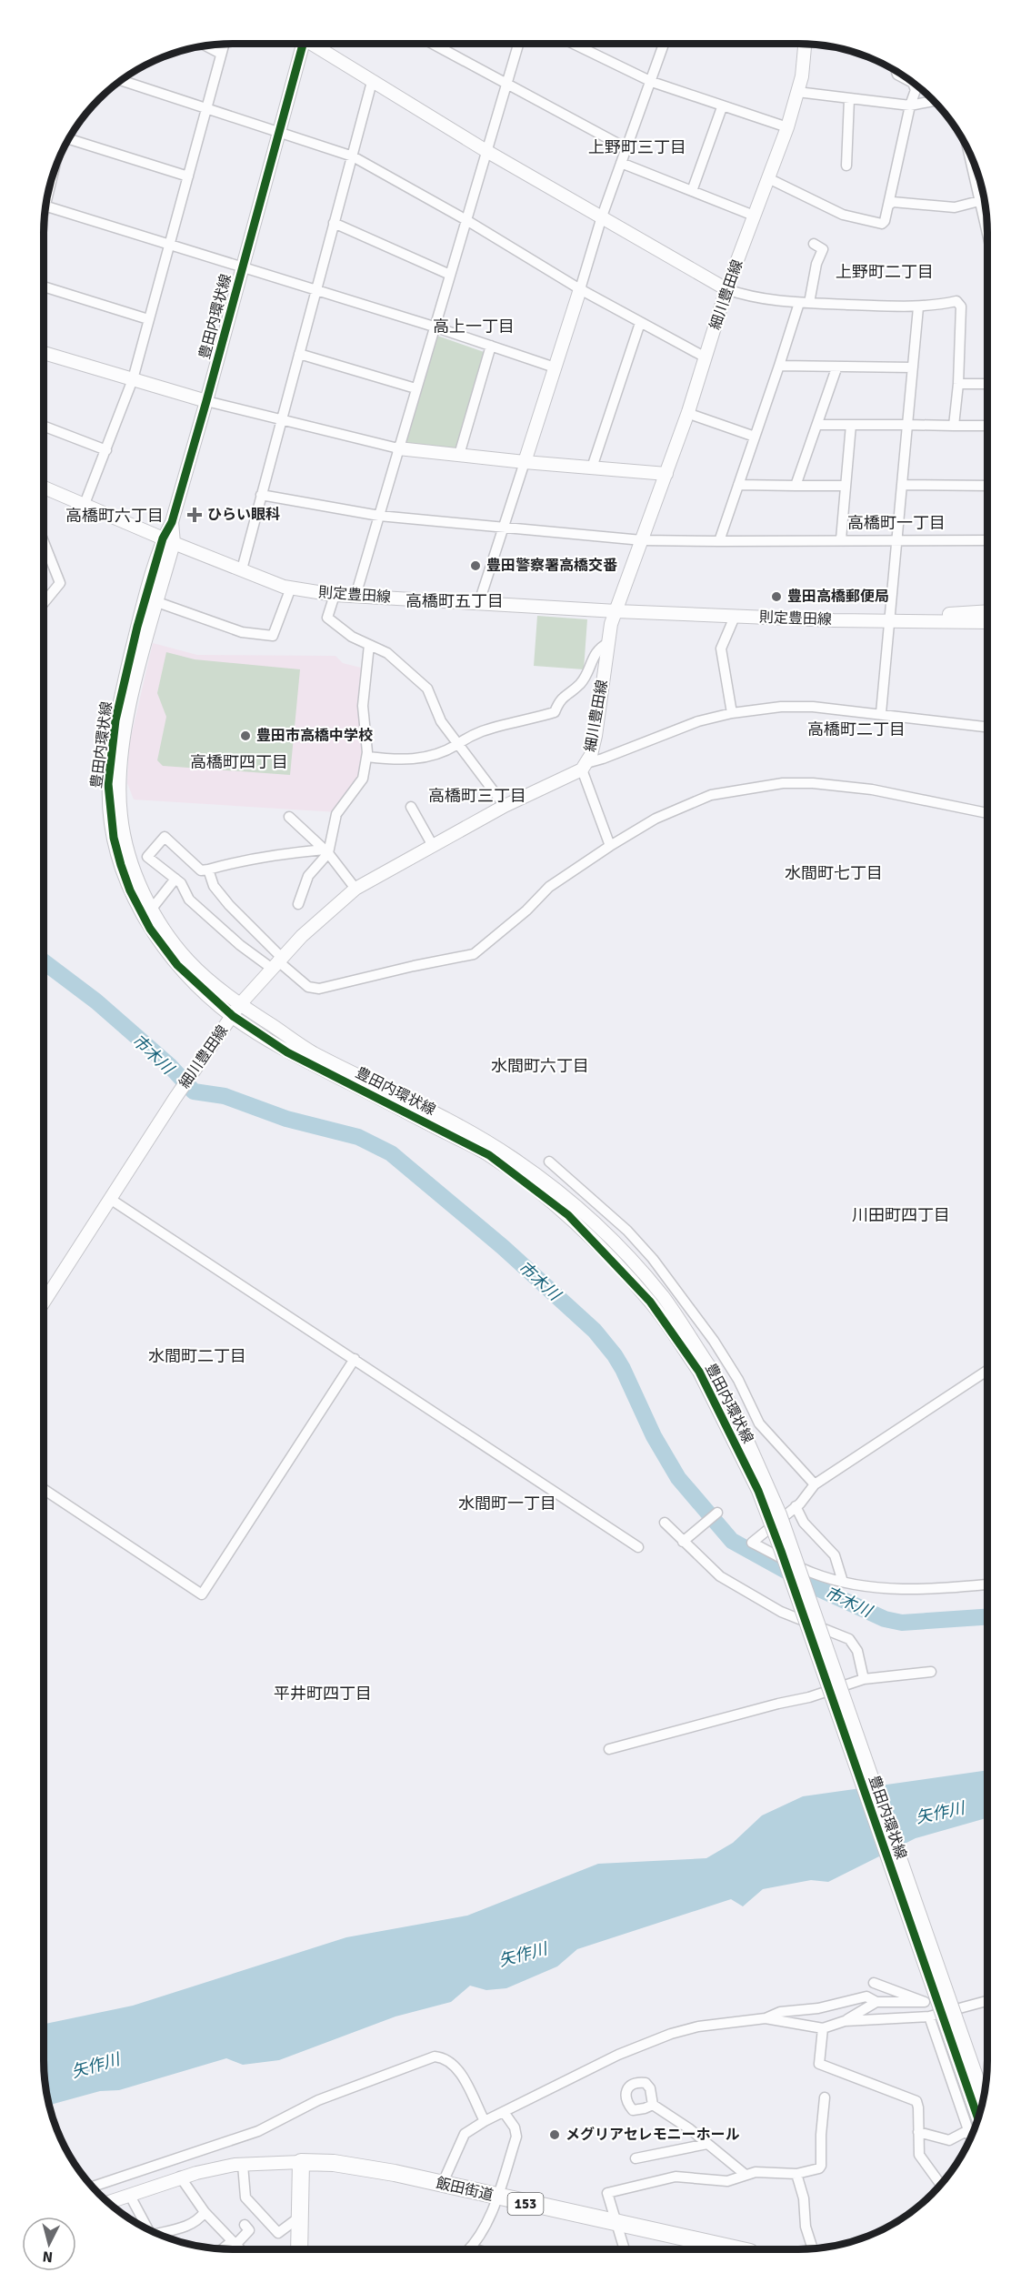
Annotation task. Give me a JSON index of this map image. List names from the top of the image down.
{
  "streets": {
    "highway": ["飯田街道", "153"],
    "street": ["細川豊田線", "豊田内環状線", "則定豊田線"]
  },
  "crossings": [
    ["細川豊田線", "豊田内環状線"],
    ["細川豊田線", "則定豊田線"],
    ["豊田内環状線", "則定豊田線"]
  ],
  "districts": [
    "上野町三丁目",
    "上野町二丁目",
    "高上一丁目",
    "高橋町六丁目",
    "高橋町一丁目",
    "高橋町五丁目",
    "高橋町二丁目",
    "高橋町四丁目",
    "高橋町三丁目",
    "水間町七丁目",
    "水間町六丁目",
    "川田町四丁目",
    "水間町二丁目",
    "水間町一丁目",
    "平井町四丁目"
  ],
  "water": ["市木川", "矢作川"],
  "places": {
    "health": ["ひらい眼科"],
    "other": [
      "豊田警察署高橋交番",
      "豊田高橋郵便局",
      "豊田市高橋中学校",
      "メグリアセレモニーホール"
    ]
  },
  "north": "bottom"
}
